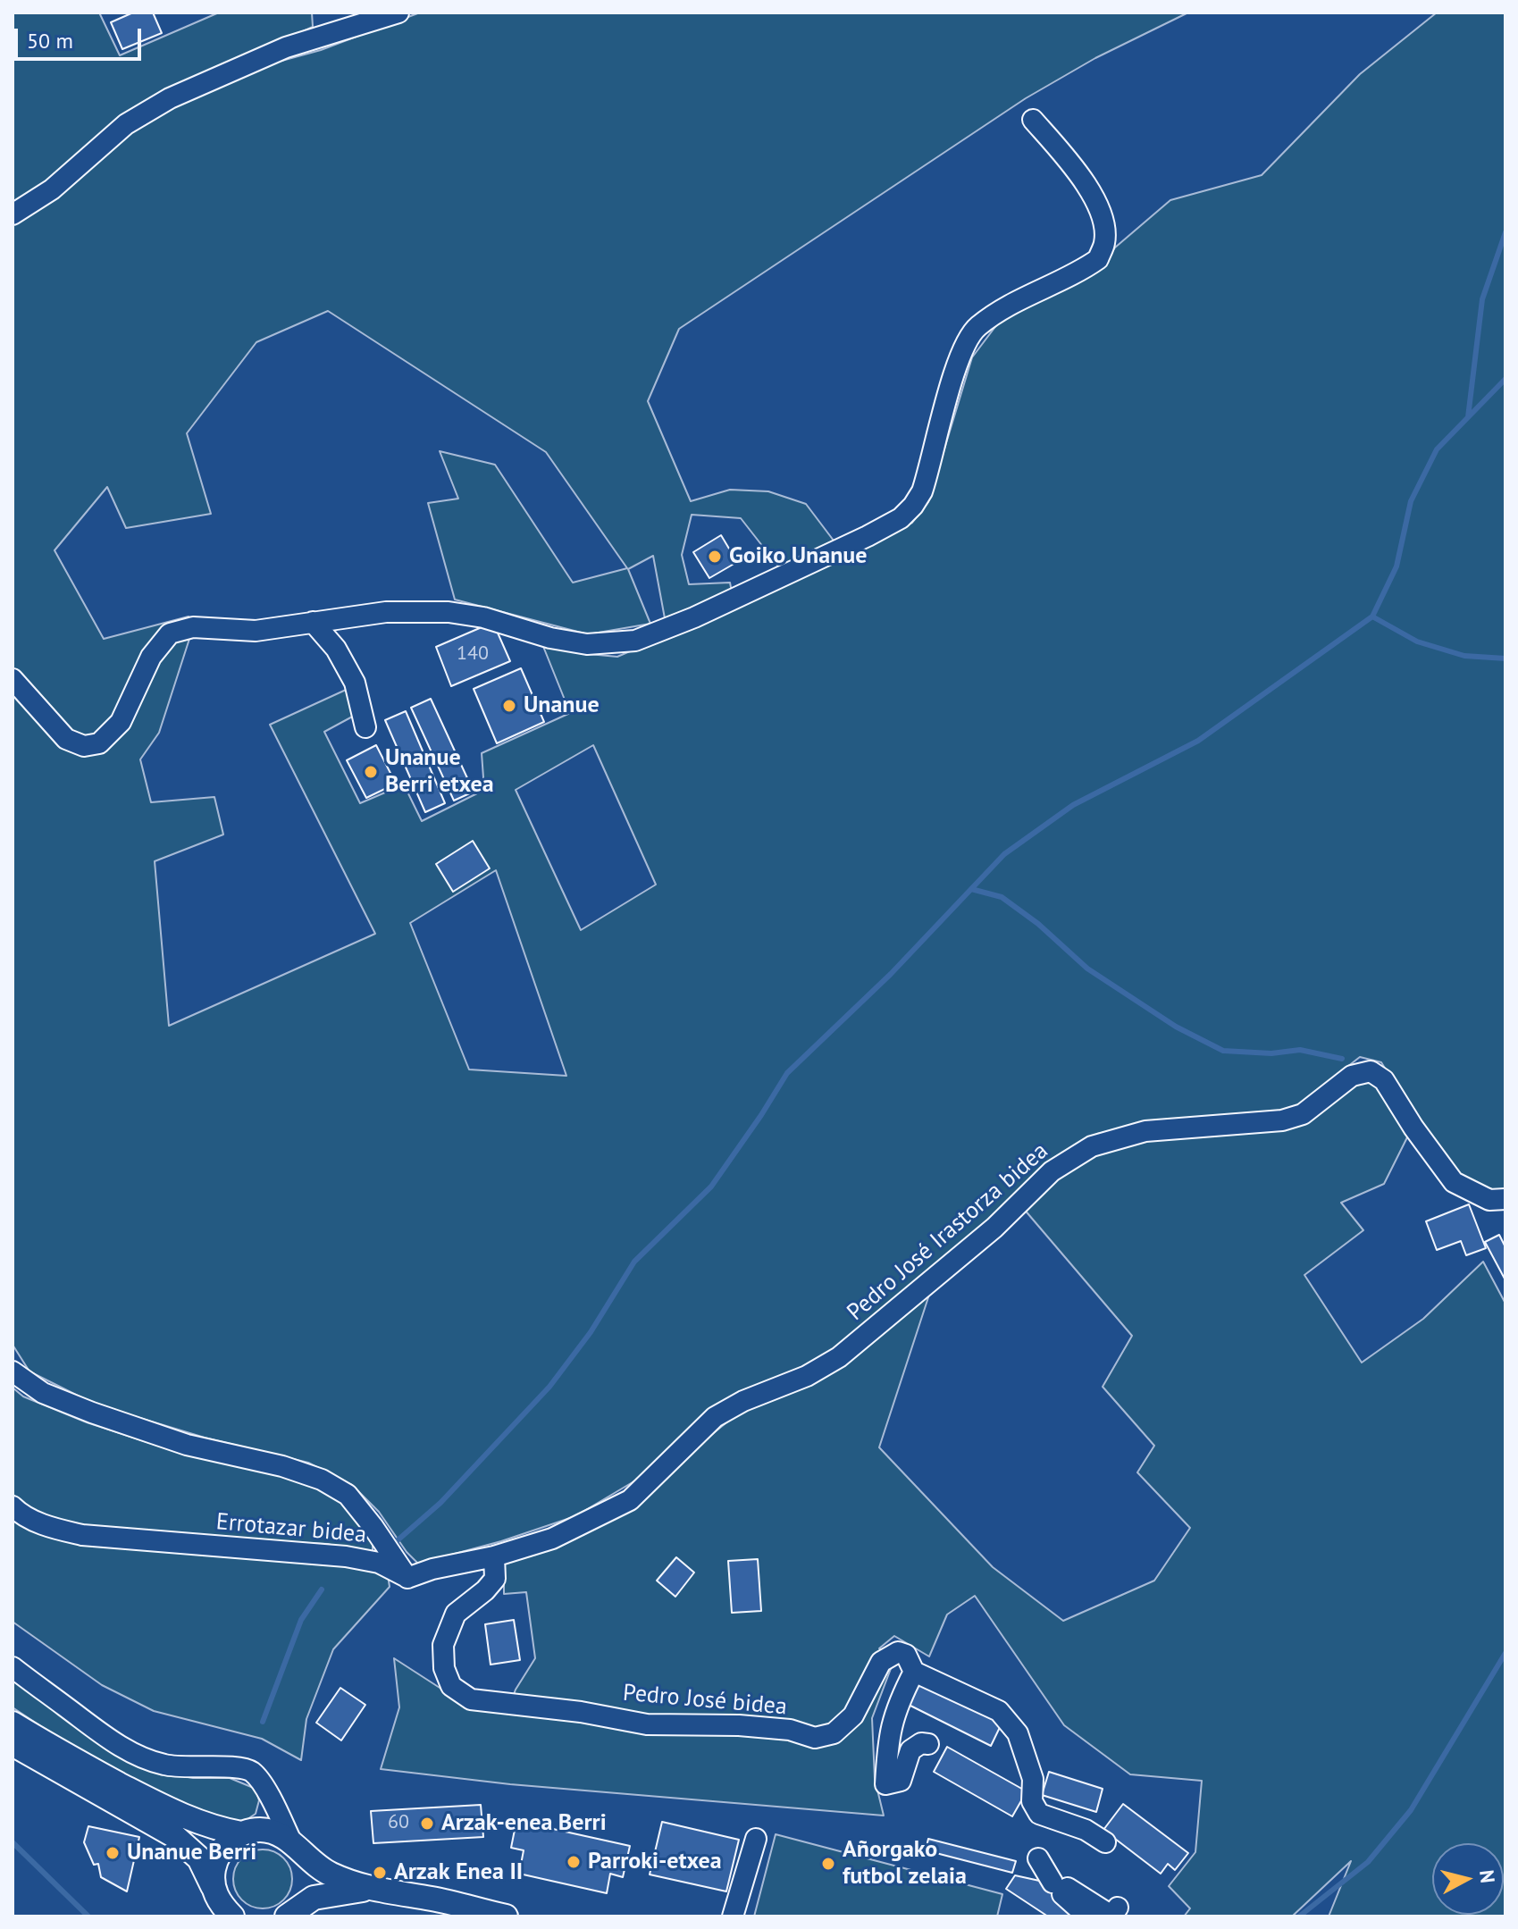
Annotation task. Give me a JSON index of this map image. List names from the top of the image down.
{
  "streets": {
    "street": ["Pedro José Irastorza bidea", "Errotazar bidea", "Pedro José bidea"]
  },
  "crossings": [
    ["Pedro José Irastorza bidea", "Errotazar bidea"],
    ["Pedro José Irastorza bidea", "Pedro José bidea"]
  ],
  "places": [
    "Goiko Unanue",
    "Unanue",
    "Unanue Berri etxea",
    "Arzak-enea Berri",
    "Unanue Berri",
    "Parroki-etxea",
    "Añorgako futbol zelaia",
    "Arzak Enea II"
  ],
  "house_numbers": ["140", "60"],
  "scale_bar": "50 m",
  "north": "right"
}
